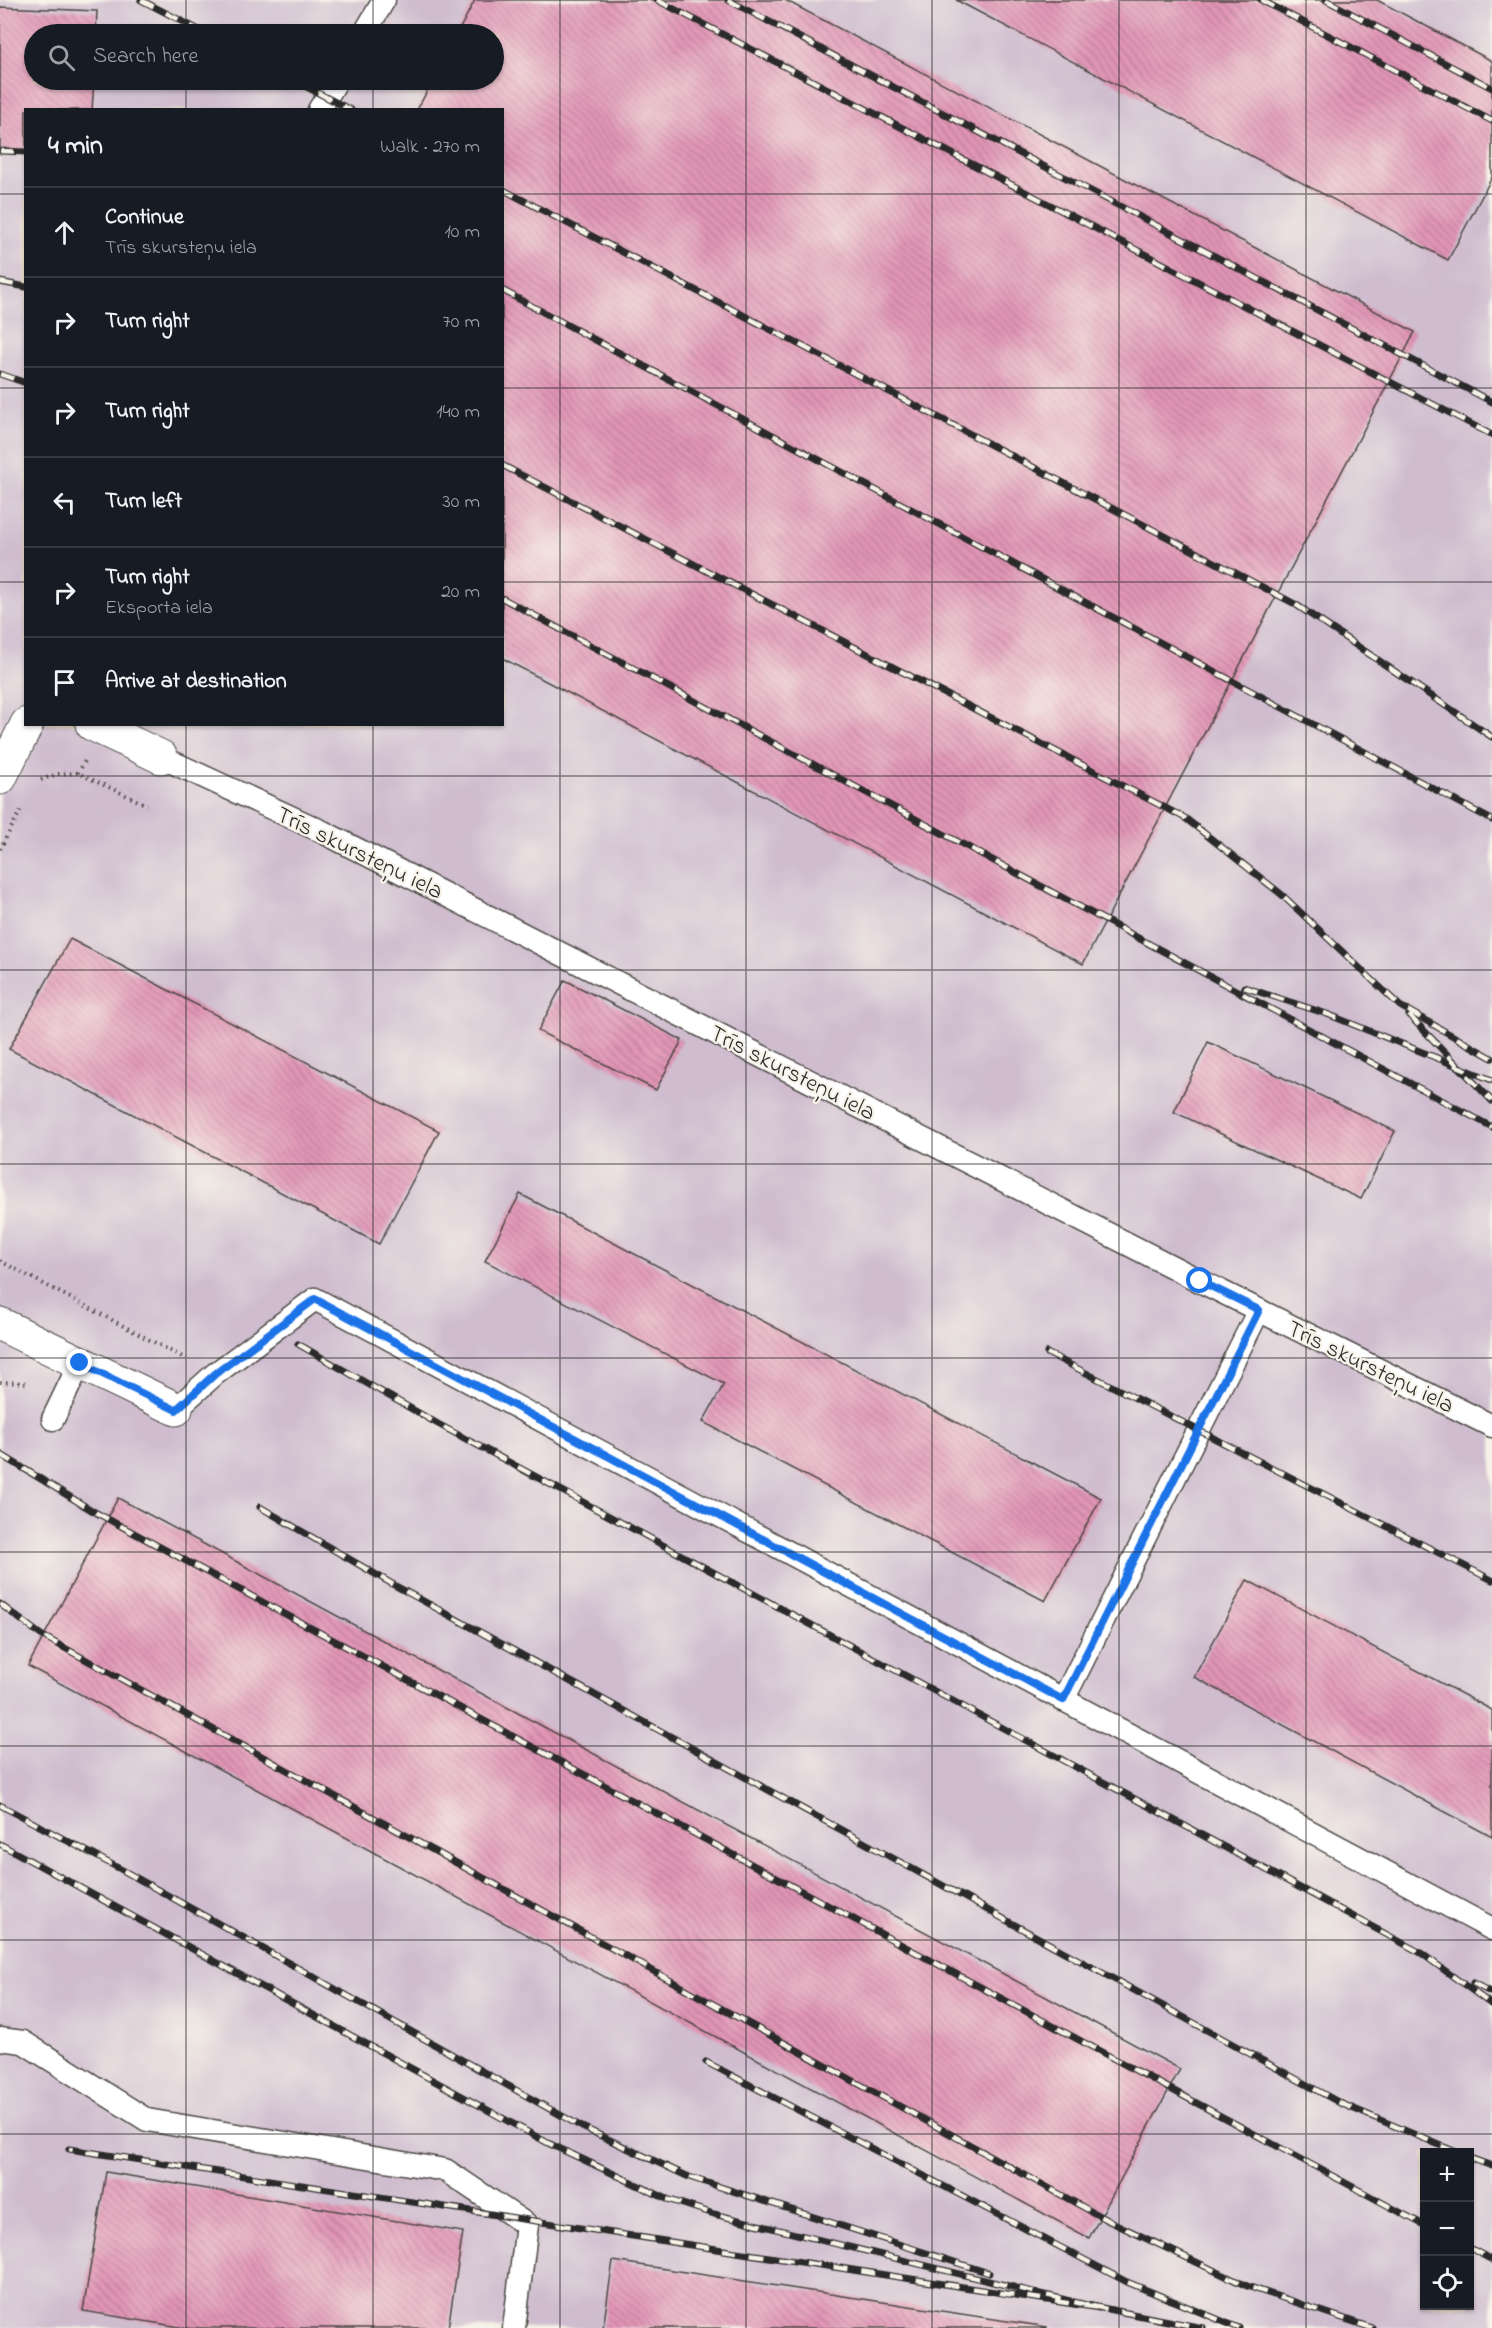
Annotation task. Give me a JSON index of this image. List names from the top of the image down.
{
  "streets": {
    "street": ["Trīs skursteņu iela"]
  },
  "page": {
    "search": "Search here",
    "heading": ["4 min", "Walk · 270 m"],
    "list": [
      ["Continue", "Trīs skursteņu iela", "10 m"],
      ["Turn right", "70 m"],
      ["Turn right", "140 m"],
      ["Turn left", "30 m"],
      ["Turn right", "Eksporta iela", "20 m"],
      "Arrive at destination"
    ],
    "map_buttons": ["+", "−"]
  }
}
